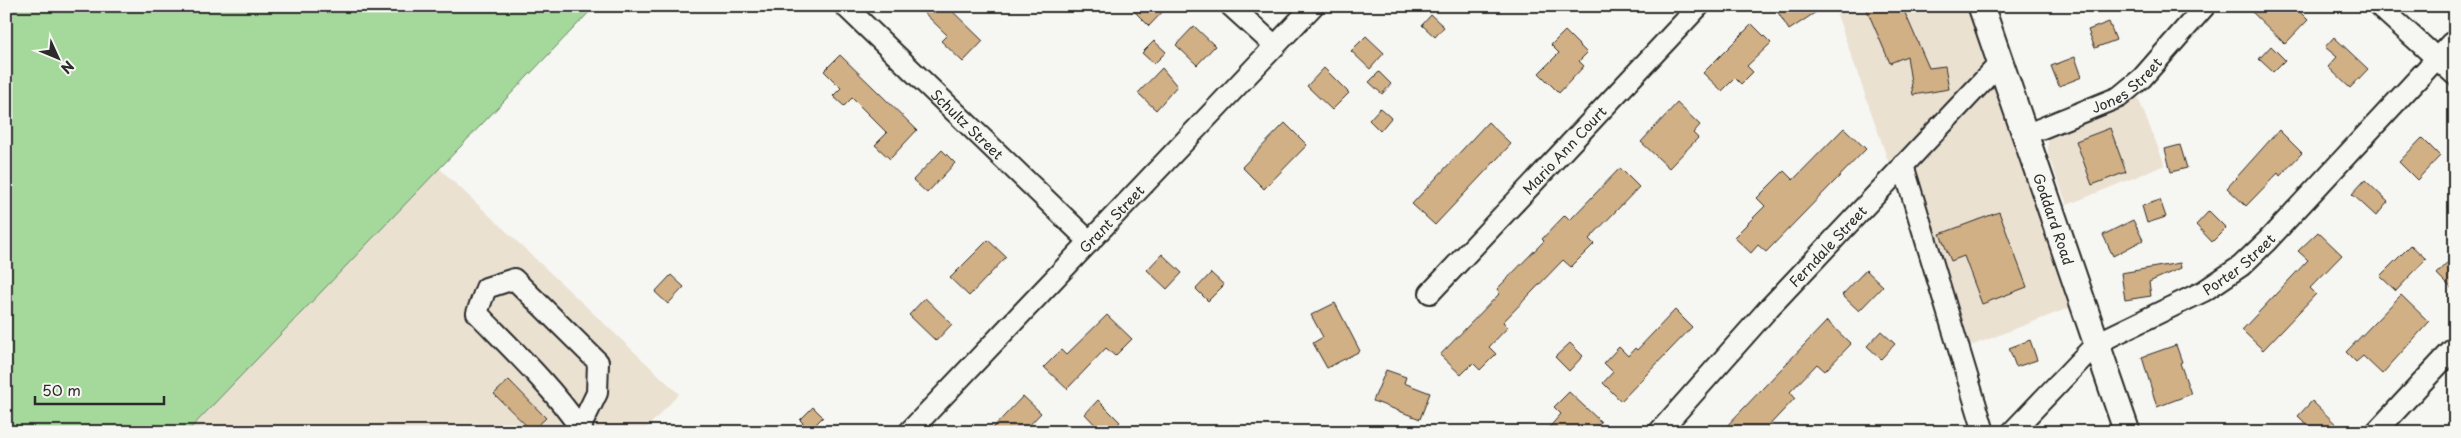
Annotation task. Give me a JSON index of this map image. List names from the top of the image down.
{
  "streets": {
    "main road": ["Goddard Road"],
    "street": [
      "Jones Street",
      "Schultz Street",
      "Mario Ann Court",
      "Grant Street",
      "Ferndale Street",
      "Porter Street"
    ]
  },
  "crossings": [
    ["Jones Street", "Goddard Road"],
    ["Schultz Street", "Grant Street"],
    ["Goddard Road", "Ferndale Street"],
    ["Goddard Road", "Porter Street"]
  ],
  "scale_bar": "50 m",
  "north": "bottom right"
}
